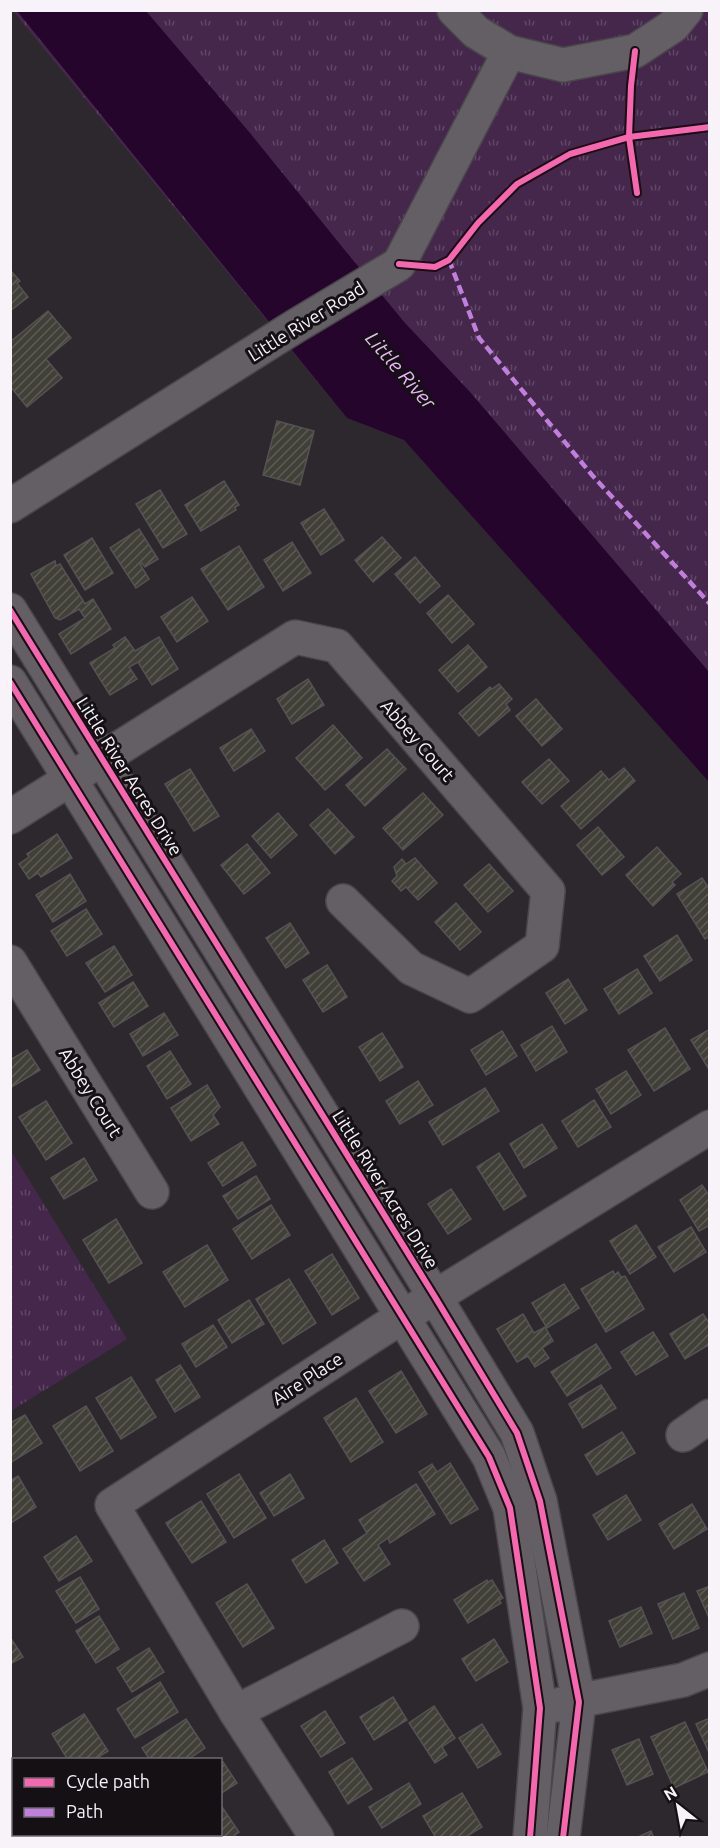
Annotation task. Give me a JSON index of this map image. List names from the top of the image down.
{
  "streets": {
    "street": [
      "Little River Road",
      "Abbey Court",
      "Little River Acres Drive",
      "Aire Place"
    ]
  },
  "crossings": [
    ["Abbey Court", "Little River Acres Drive"],
    ["Little River Acres Drive", "Aire Place"]
  ],
  "water": ["Little River"],
  "legend": ["Cycle path", "Path"],
  "north": "top left"
}
